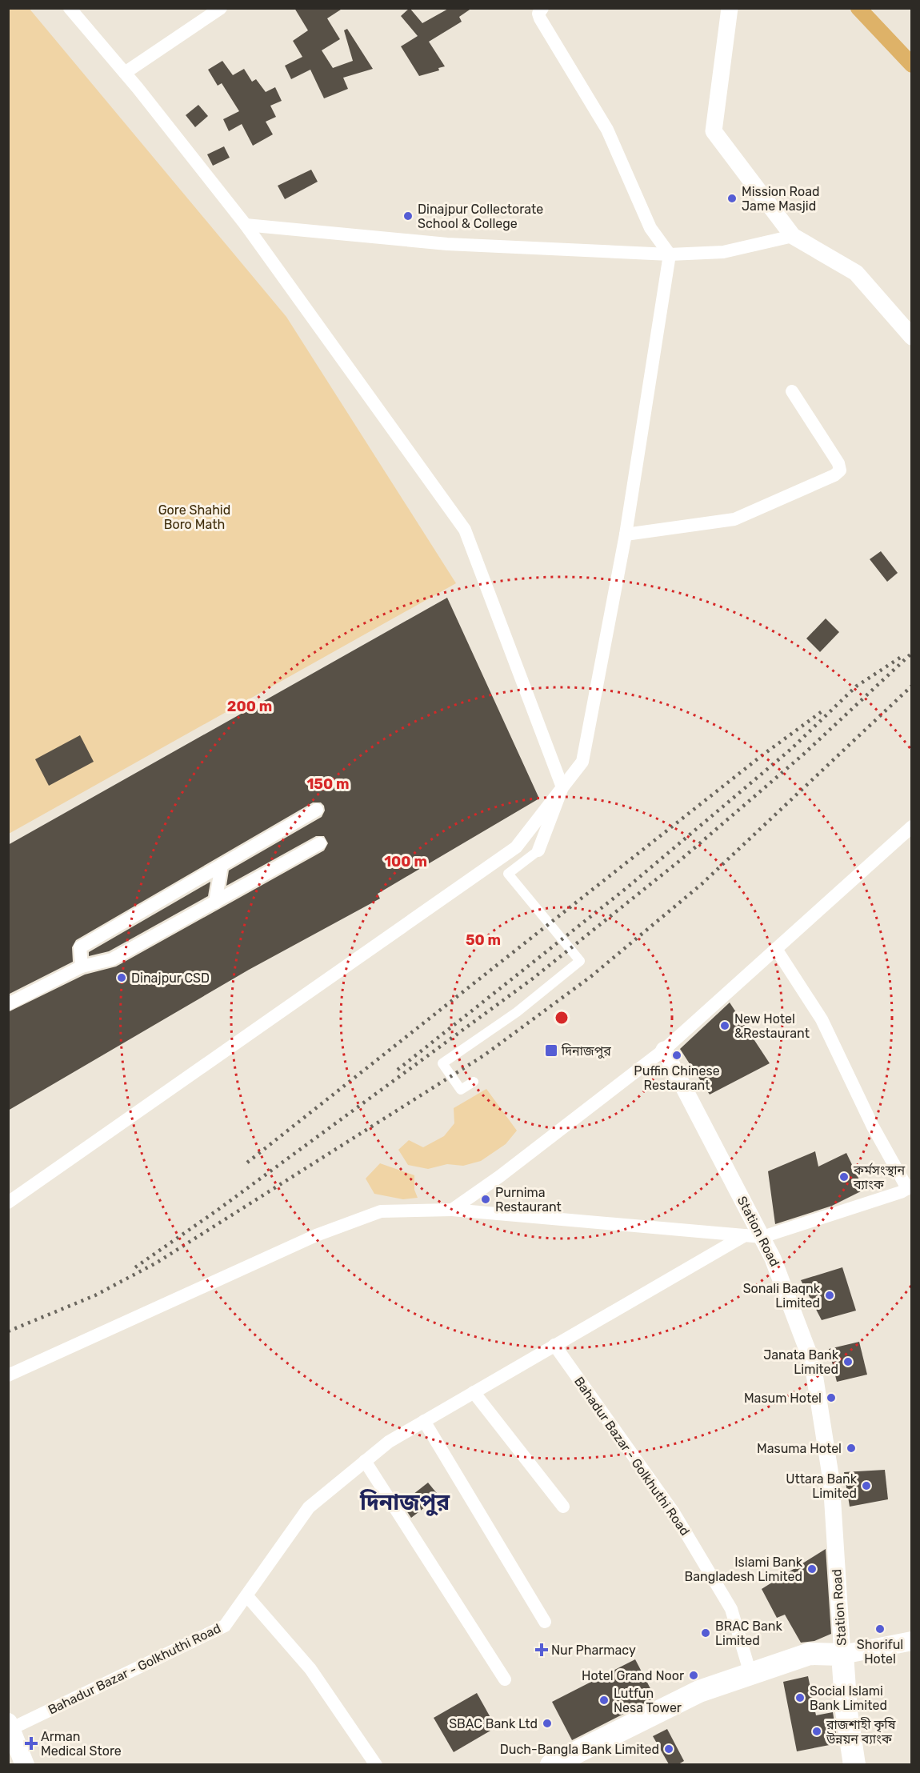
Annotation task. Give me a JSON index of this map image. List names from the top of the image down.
{
  "streets": {
    "street": ["Station Road", "Bahadur Bazar - Golkhuthi Road"]
  },
  "districts": ["দিনাজপুর"],
  "parks": ["Gore Shahid Boro Math"],
  "places": {
    "other": [
      "Mission Road Jame Masjid",
      "Dinajpur Collectorate School & College",
      "Dinajpur CSD",
      "New Hotel &Restaurant",
      "Puffin Chinese Restaurant",
      "কর্মসংস্থান ব্যাংক",
      "Purnima Restaurant",
      "Sonali Baqnk Limited",
      "Janata Bank Limited",
      "Masum Hotel",
      "Masuma Hotel",
      "Uttara Bank Limited",
      "Islami Bank Bangladesh Limited",
      "Shoriful Hotel",
      "BRAC Bank Limited",
      "Hotel Grand Noor",
      "Social Islami Bank Limited",
      "Lutfun Nesa Tower",
      "SBAC Bank Ltd",
      "রাজশাহী কৃষি উন্নয়ন ব্যাংক",
      "Duch-Bangla Bank Limited"
    ],
    "transit": ["দিনাজপুর"],
    "health": ["Nur Pharmacy", "Arman Medical Store"]
  },
  "rings": [
    "200 m",
    "150 m",
    "100 m",
    "50 m"
  ]
}
